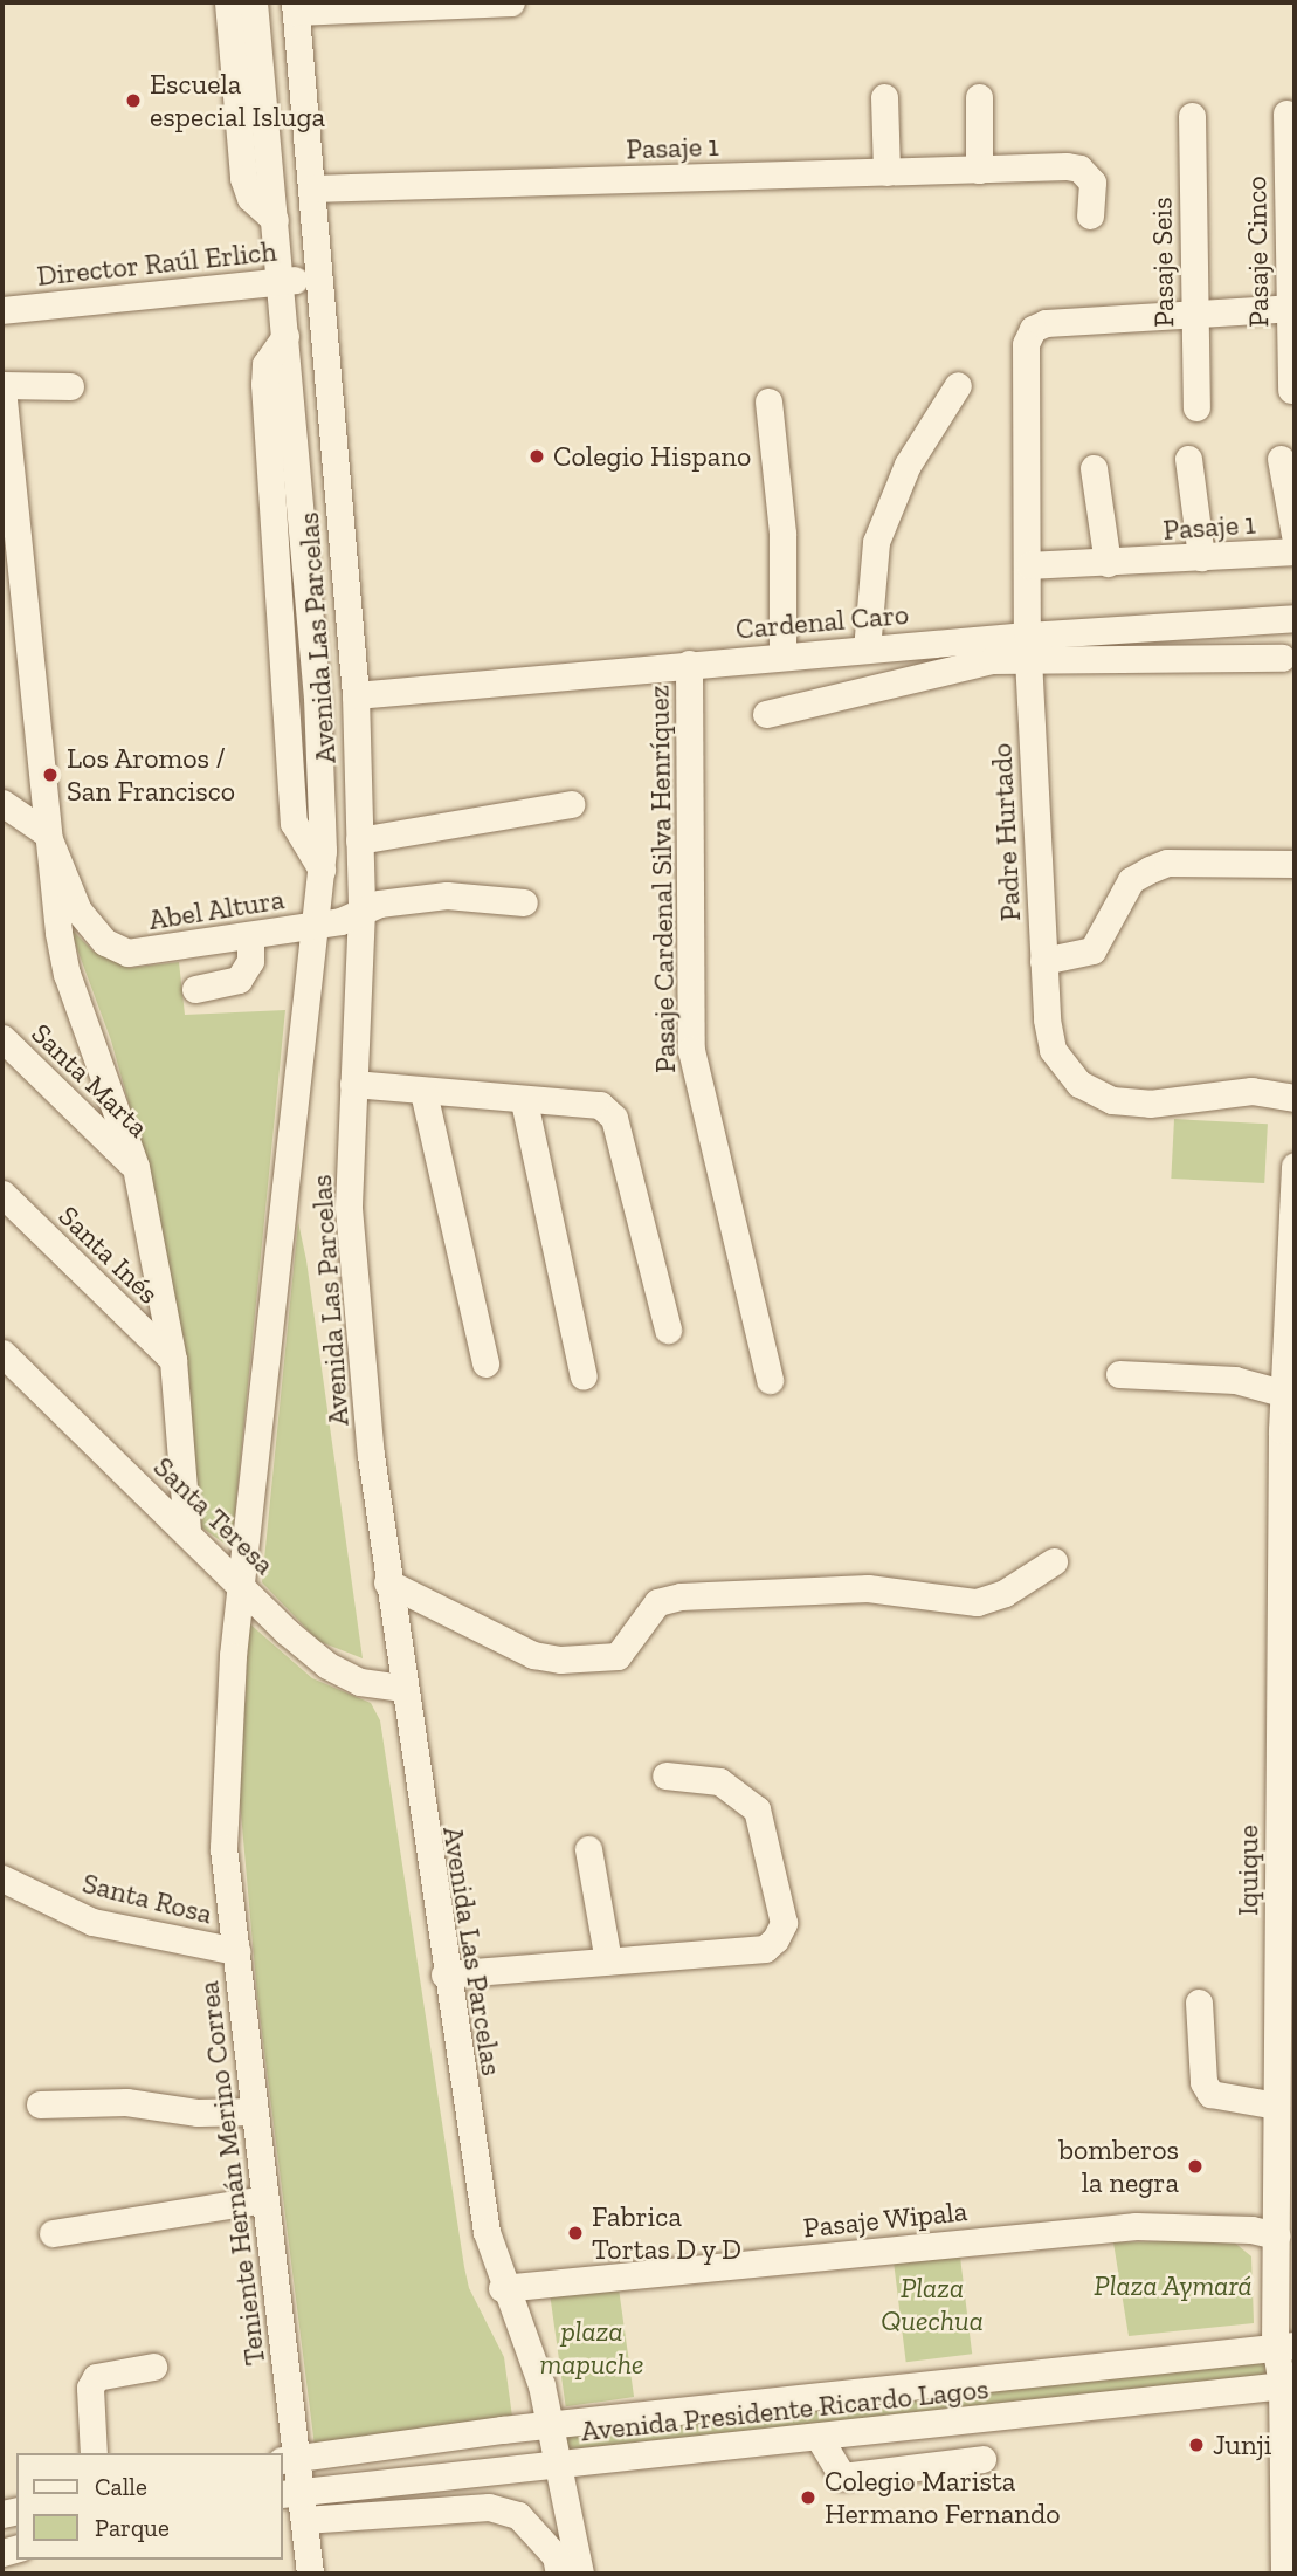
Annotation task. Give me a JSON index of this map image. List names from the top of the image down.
{
  "streets": {
    "street": [
      "Pasaje 1",
      "Pasaje Cinco",
      "Pasaje Seis",
      "Director Raúl Erlich",
      "Cardenal Caro",
      "Avenida Las Parcelas",
      "Padre Hurtado",
      "Pasaje Cardenal Silva Henríquez",
      "Abel Altura",
      "Santa Marta",
      "Santa Inés",
      "Santa Teresa",
      "Iquique",
      "Santa Rosa",
      "Teniente Hernán Merino Correa",
      "Pasaje Wipala",
      "Avenida Presidente Ricardo Lagos"
    ]
  },
  "crossings": [
    ["Pasaje 1", "Avenida Las Parcelas"],
    ["Pasaje 1", "Padre Hurtado"],
    ["Pasaje Seis", "Padre Hurtado"],
    ["Director Raúl Erlich", "Avenida Las Parcelas"],
    ["Cardenal Caro", "Avenida Las Parcelas"],
    ["Cardenal Caro", "Padre Hurtado"],
    ["Cardenal Caro", "Pasaje Cardenal Silva Henríquez"],
    ["Avenida Las Parcelas", "Abel Altura"],
    ["Avenida Las Parcelas", "Santa Teresa"],
    ["Avenida Las Parcelas", "Teniente Hernán Merino Correa"],
    ["Avenida Las Parcelas", "Pasaje Wipala"],
    ["Avenida Las Parcelas", "Avenida Presidente Ricardo Lagos"],
    ["Iquique", "Pasaje Wipala"],
    ["Iquique", "Avenida Presidente Ricardo Lagos"],
    ["Santa Rosa", "Teniente Hernán Merino Correa"],
    ["Teniente Hernán Merino Correa", "Avenida Presidente Ricardo Lagos"]
  ],
  "parks": ["Plaza Aymará", "Plaza Quechua", "plaza mapuche"],
  "places": [
    "Escuela especial Isluga",
    "Colegio Hispano",
    "Los Aromos / San Francisco",
    "bomberos la negra",
    "Fabrica Tortas D y D",
    "Junji",
    "Colegio Marista Hermano Fernando"
  ],
  "legend": ["Calle", "Parque"]
}
